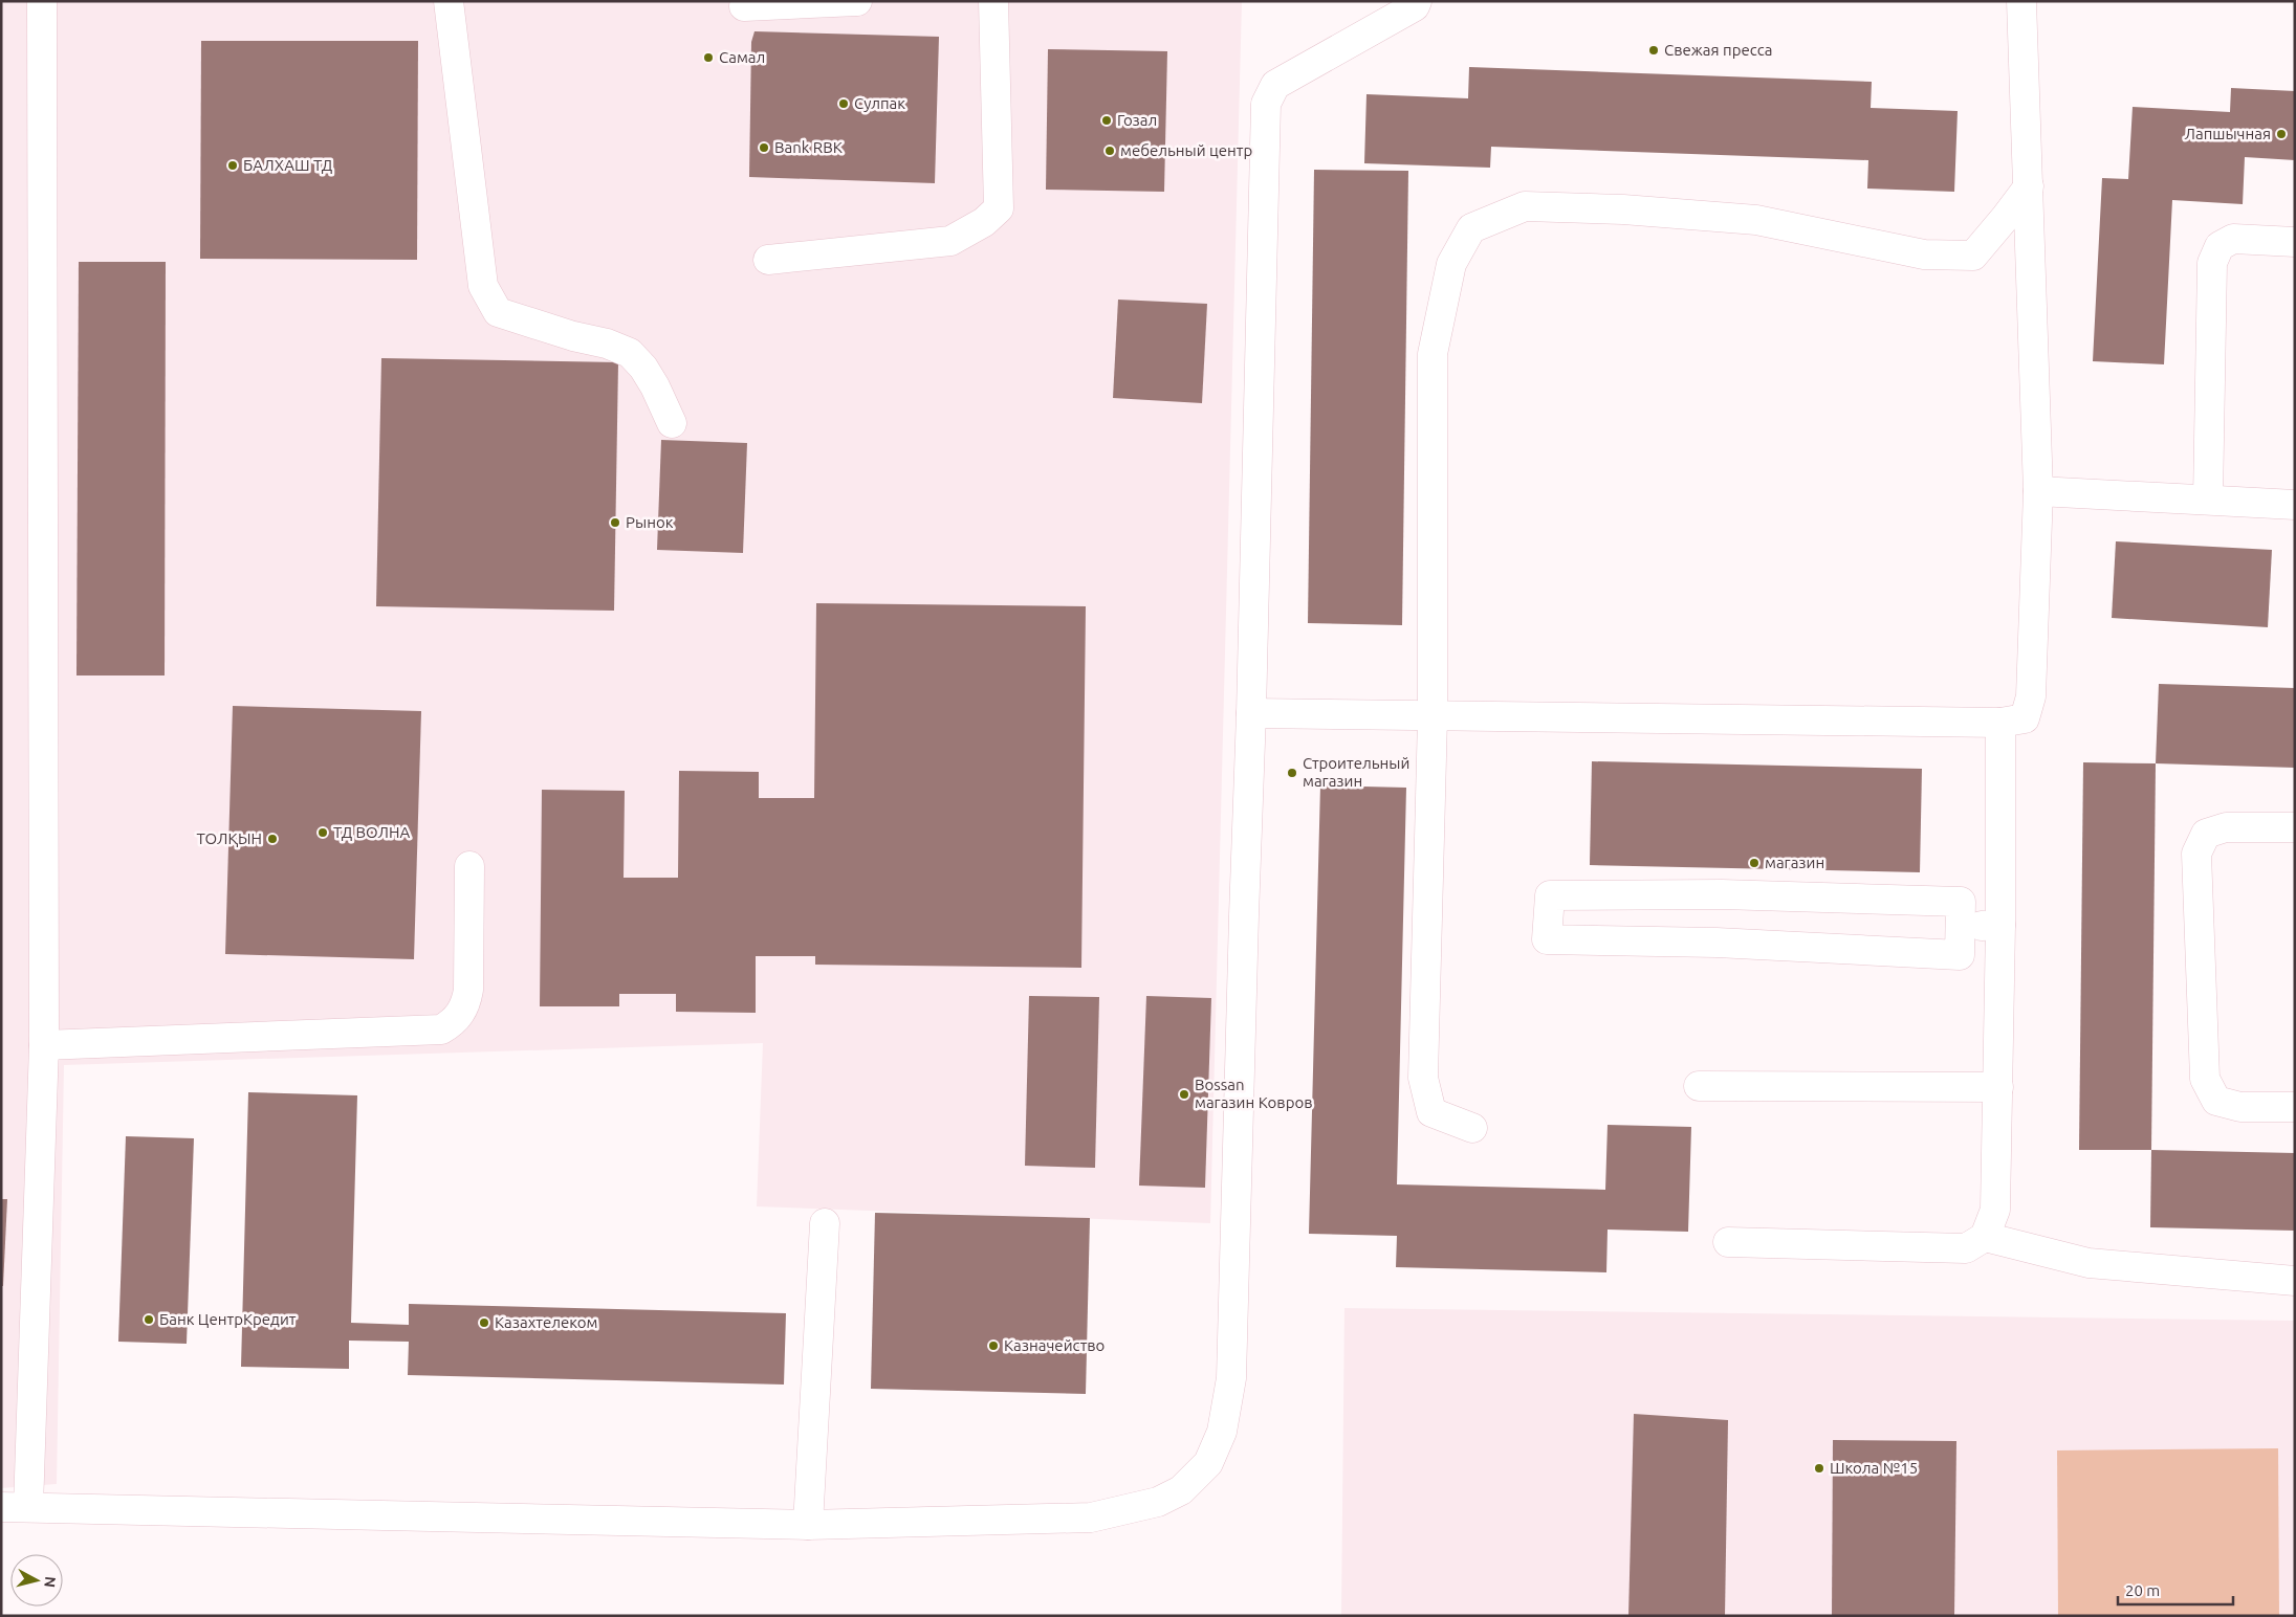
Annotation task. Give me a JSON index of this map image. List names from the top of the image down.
{
  "places": [
    "Свежая пресса",
    "Самал",
    "Сулпак",
    "Гозал",
    "Лапшычная",
    "Bank RBK",
    "мебельный центр",
    "БАЛХАШ ТД",
    "Рынок",
    "Строительный магазин",
    "ТД ВОЛНА",
    "ТОЛҚЫН",
    "магазин",
    "Bossan магазин Ковров",
    "Банк ЦентрКредит",
    "Казахтелеком",
    "Казначейство",
    "Школа №15"
  ],
  "scale_bar": "20 m",
  "north": "right"
}
